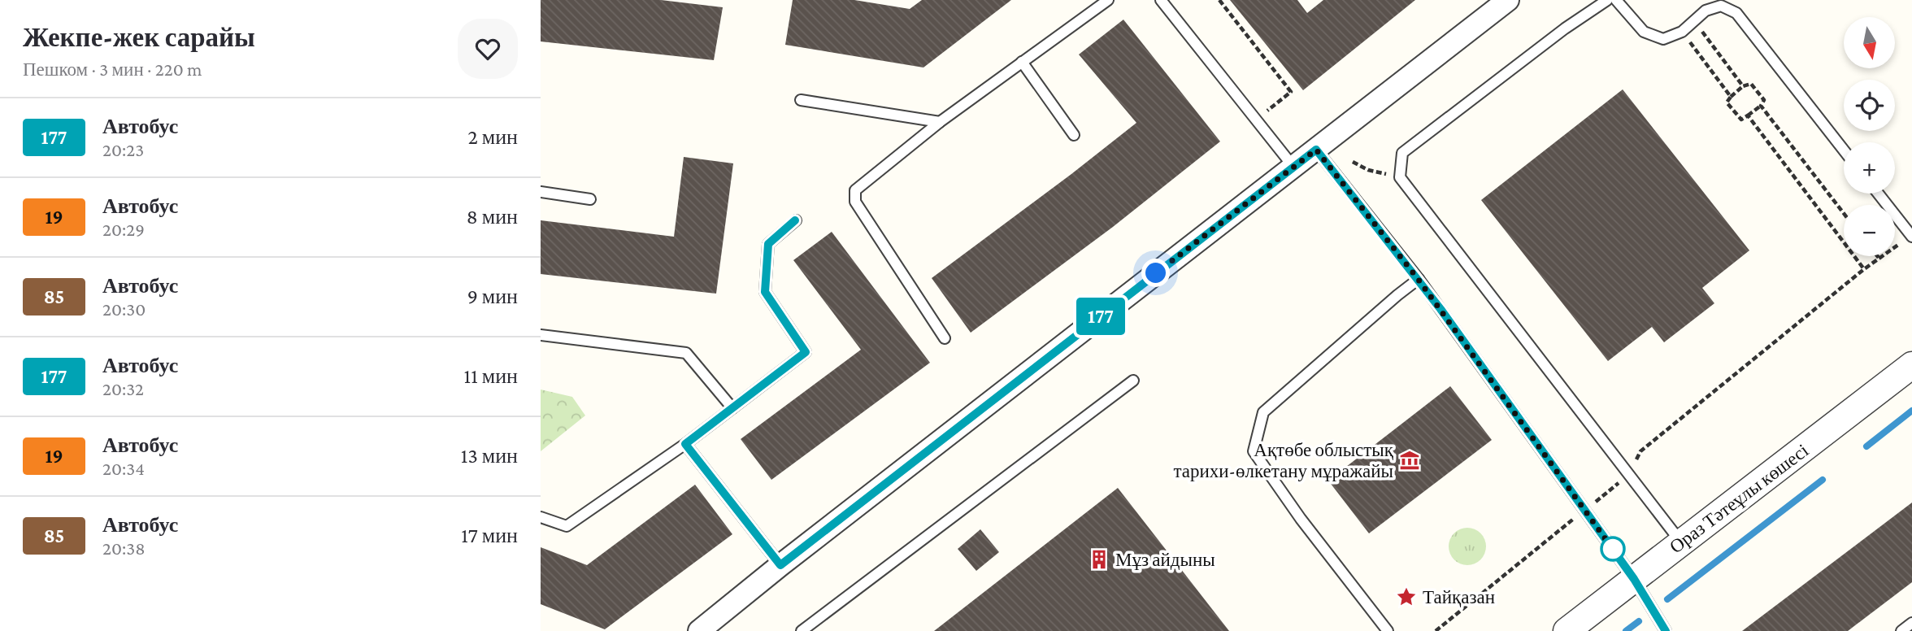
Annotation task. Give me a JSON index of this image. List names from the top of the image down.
{
  "streets": {
    "street": ["Ораз Тәтеұлы көшесі"]
  },
  "places": {
    "museum": ["Ақтөбе облыстық тарихи-өлкетану мұражайы"],
    "building": ["Мұз айдыны"],
    "place": ["Тайқазан"]
  },
  "lines": ["bus line 177"],
  "north": "bottom",
  "page": {
    "heading": ["Жекпе-жек сарайы", "Пешком · 3 мин · 220 m"],
    "on_map": "177",
    "map_buttons": ["+", "−"],
    "list": [
      {
        "mark": "177",
        "name": "Автобус",
        "note": "20:23",
        "value": "2 мин"
      },
      {
        "mark": "19",
        "name": "Автобус",
        "note": "20:29",
        "value": "8 мин"
      },
      {
        "mark": "85",
        "name": "Автобус",
        "note": "20:30",
        "value": "9 мин"
      },
      {
        "mark": "177",
        "name": "Автобус",
        "note": "20:32",
        "value": "11 мин"
      },
      {
        "mark": "19",
        "name": "Автобус",
        "note": "20:34",
        "value": "13 мин"
      },
      {
        "mark": "85",
        "name": "Автобус",
        "note": "20:38",
        "value": "17 мин"
      }
    ]
  }
}
